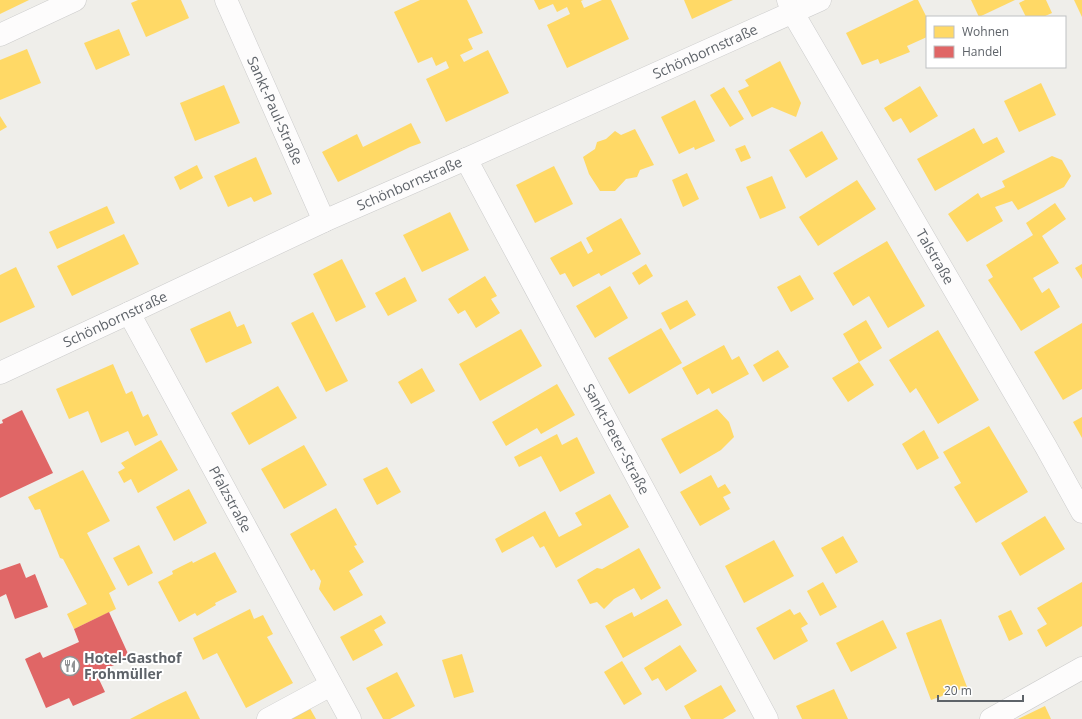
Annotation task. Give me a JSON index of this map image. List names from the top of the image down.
{
  "streets": {
    "street": [
      "Schönbornstraße",
      "Sankt-Paul-Straße",
      "Talstraße",
      "Sankt-Peter-Straße",
      "Pfalzstraße"
    ]
  },
  "crossings": [
    ["Schönbornstraße", "Sankt-Paul-Straße"],
    ["Schönbornstraße", "Talstraße"],
    ["Schönbornstraße", "Sankt-Peter-Straße"],
    ["Schönbornstraße", "Pfalzstraße"]
  ],
  "places": {
    "restaurant": ["Hotel-Gasthof Frohmüller"]
  },
  "legend": ["Wohnen", "Handel"],
  "scale_bar": "20 m"
}
